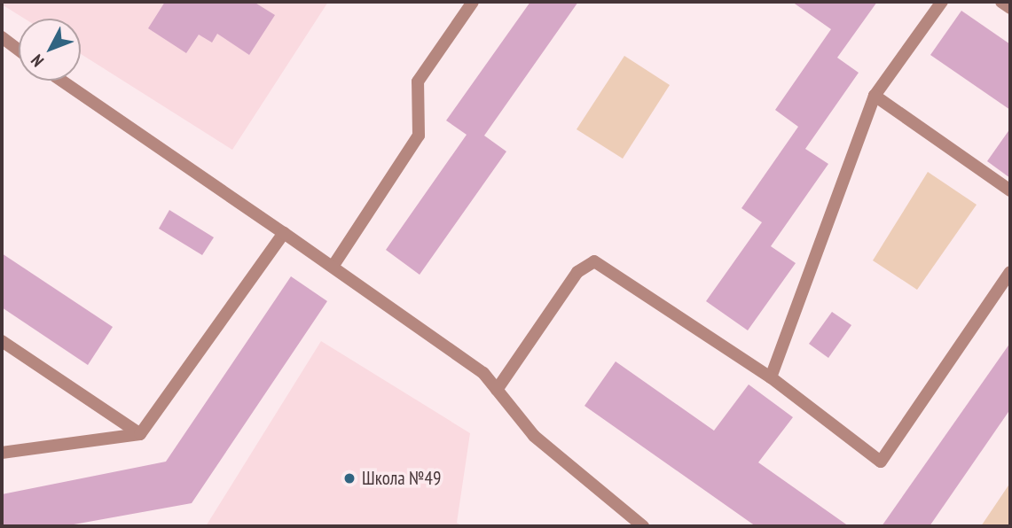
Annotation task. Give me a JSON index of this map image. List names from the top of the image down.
{
  "places": ["Школа №49"],
  "north": "bottom left"
}
